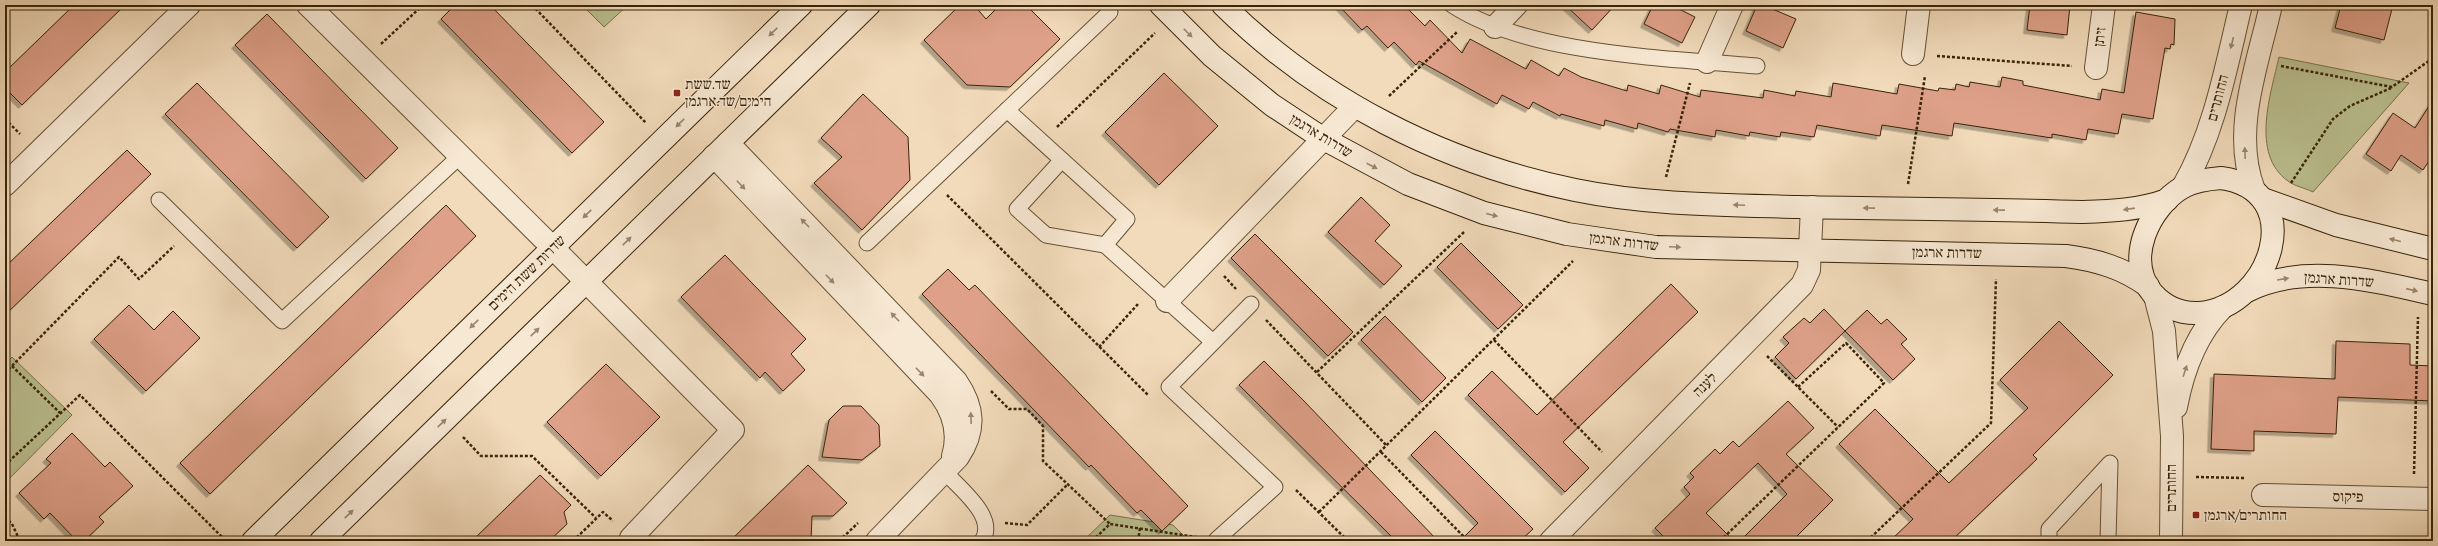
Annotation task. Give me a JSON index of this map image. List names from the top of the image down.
{
  "streets": {
    "street": [
      "זיתן",
      "החותרים",
      "שדרות ארגמן",
      "שדרות ששת הימים",
      "לענה",
      "פיקוס"
    ]
  },
  "crossings": [
    ["החותרים", "שדרות ארגמן"],
    ["שדרות ארגמן", "לענה"]
  ],
  "places": {
    "transit": ["שד.ששת הימים/שד.ארגמן", "החותרים/ארגמן"]
  }
}
